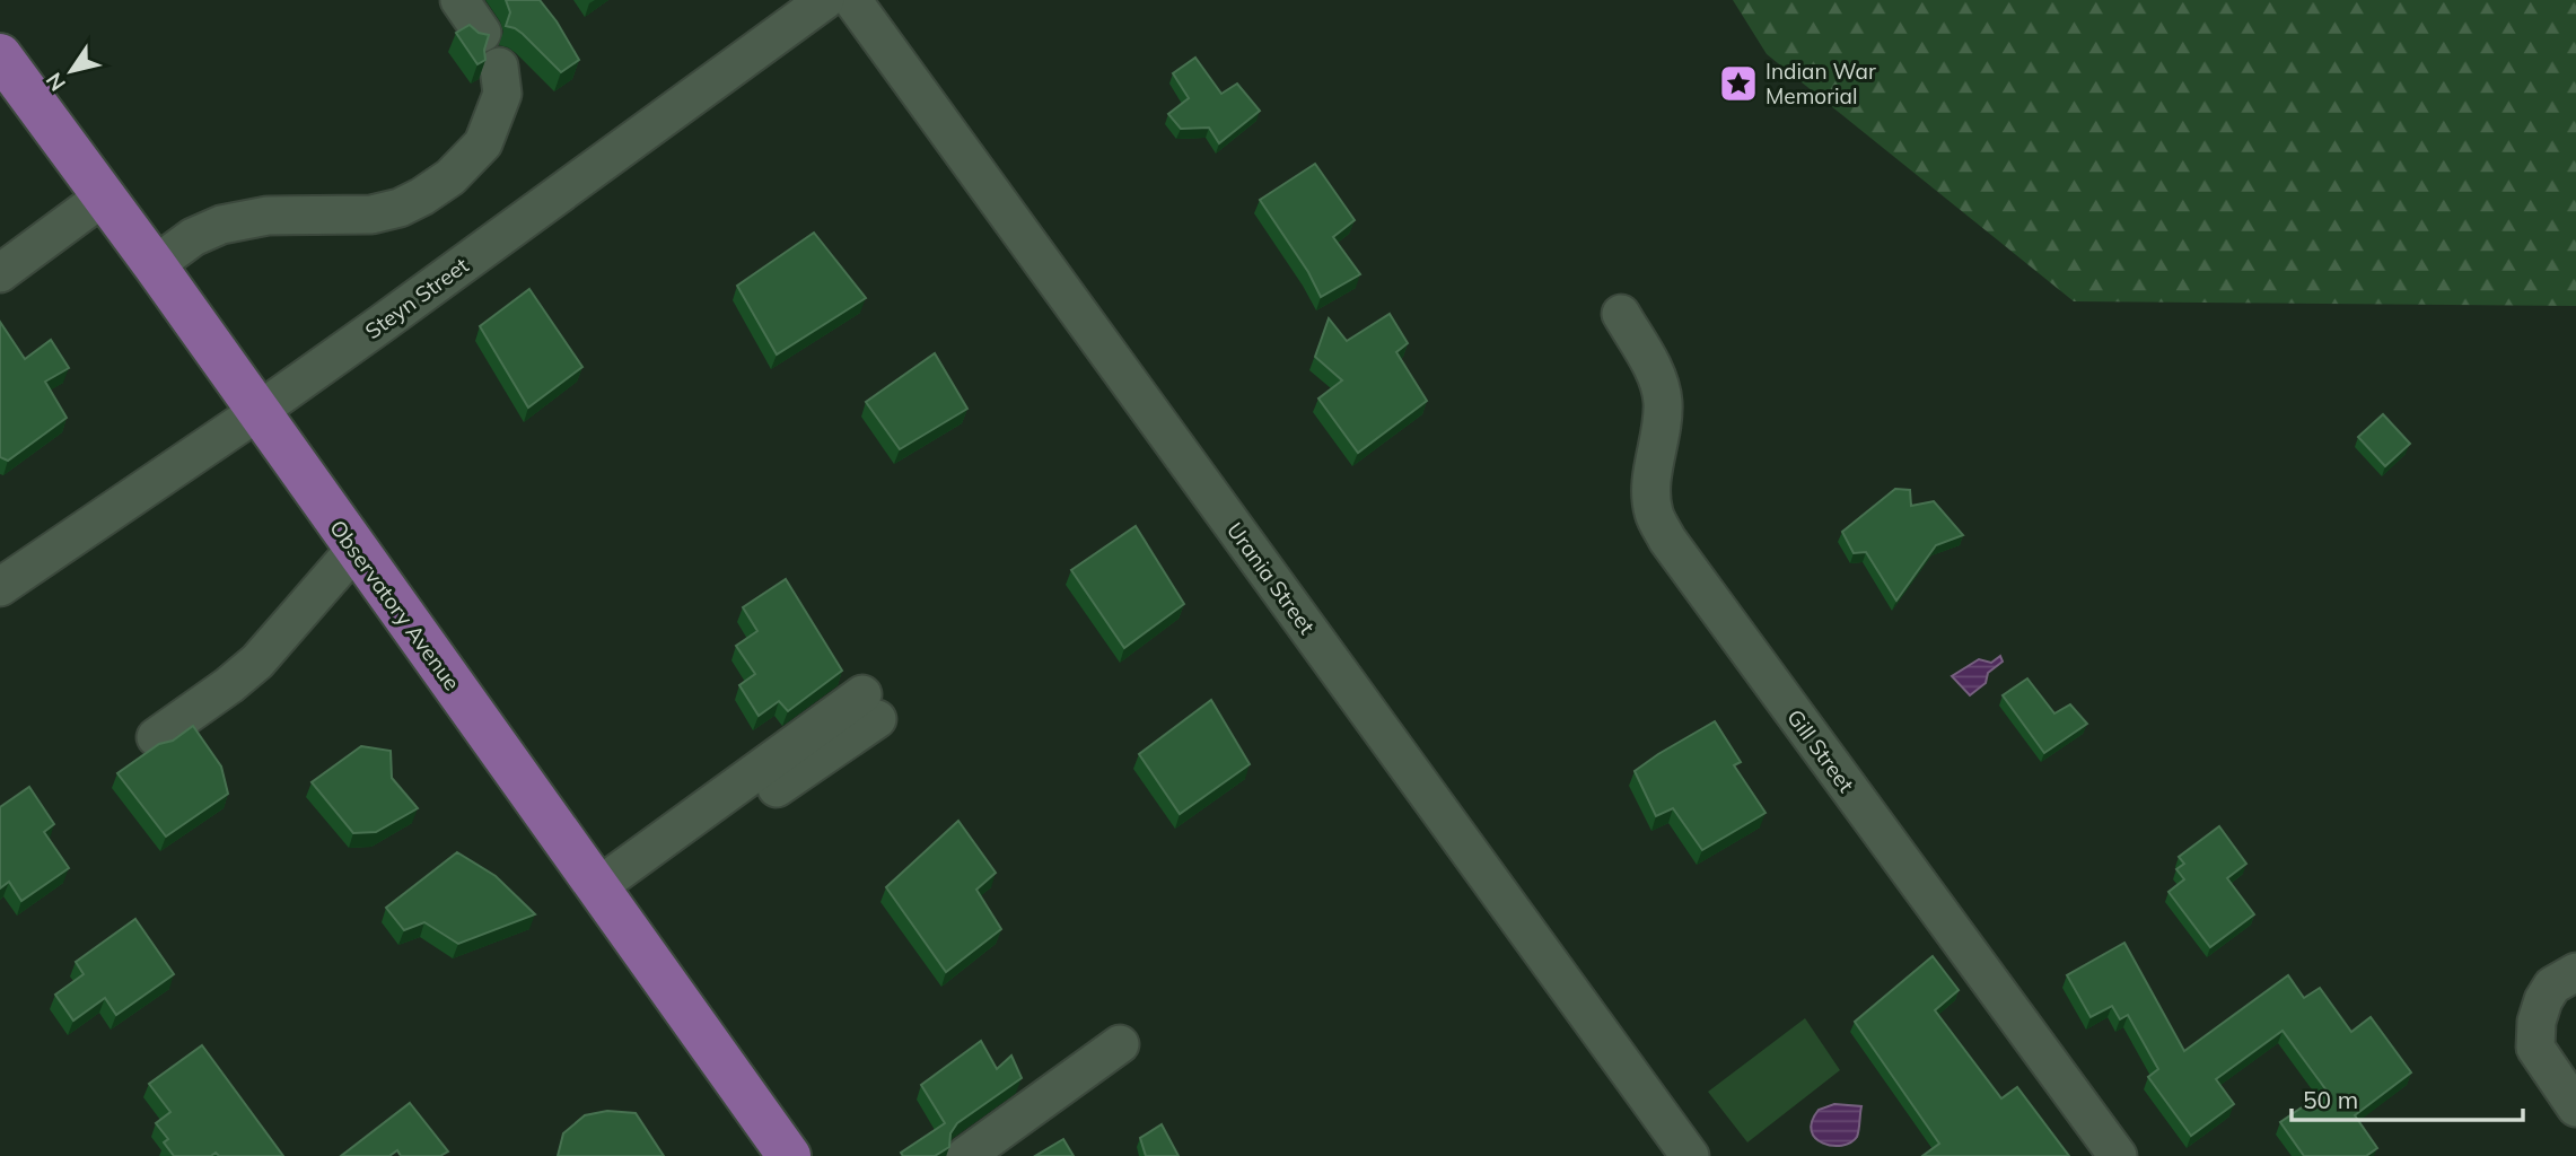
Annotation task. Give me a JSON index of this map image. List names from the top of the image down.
{
  "streets": {
    "main road": ["Observatory Avenue"],
    "street": ["Steyn Street", "Urania Street", "Gill Street"]
  },
  "crossings": [
    ["Steyn Street", "Observatory Avenue"]
  ],
  "places": {
    "place": ["Indian War Memorial"]
  },
  "scale_bar": "50 m",
  "north": "bottom left"
}
